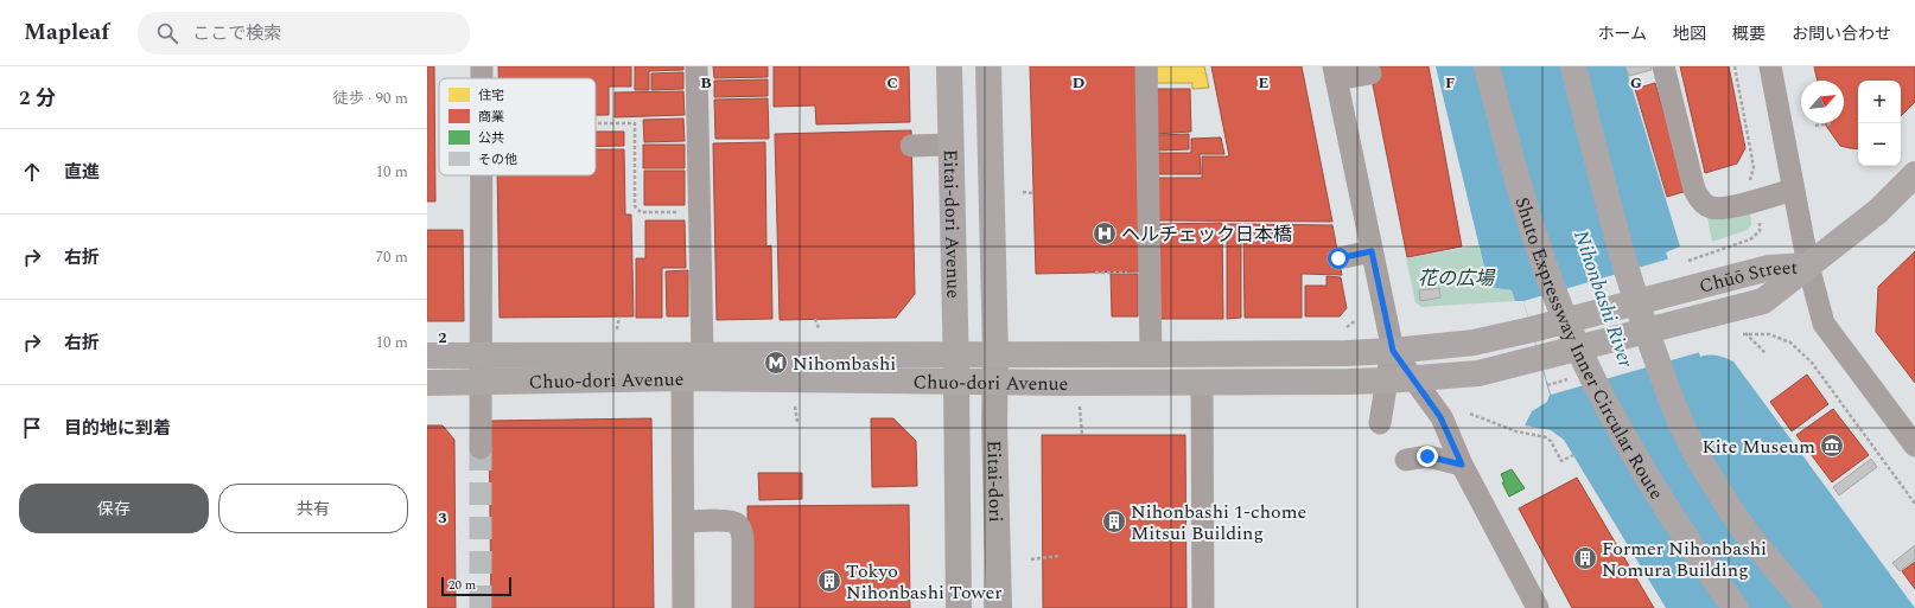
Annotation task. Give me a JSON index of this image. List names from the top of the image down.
{
  "streets": {
    "highway": [
      "Eitai-dori Avenue",
      "Chūō Street",
      "Shuto Expressway Inner Circular Route",
      "Chuo-dori Avenue"
    ],
    "main road": ["Eitai-dori"]
  },
  "crossings": [
    ["Eitai-dori Avenue", "Chuo-dori Avenue"],
    ["Eitai-dori Avenue", "Eitai-dori"],
    ["Chūō Street", "Chuo-dori Avenue"],
    ["Chuo-dori Avenue", "Eitai-dori"]
  ],
  "water": ["Nihonbashi River"],
  "parks": ["花の広場"],
  "places": {
    "hospital": ["ヘルチェック日本橋"],
    "metro station": ["Nihombashi"],
    "museum": ["Kite Museum"],
    "building": ["Nihonbashi 1-chome Mitsui Building", "Former Nihonbashi Nomura Building", "Tokyo Nihonbashi Tower"]
  },
  "legend": [
    "住宅",
    "商業",
    "公共",
    "その他"
  ],
  "scale_bar": "20 m",
  "north": "top right",
  "page": {
    "header": "Mapleaf",
    "search": "ここで検索",
    "nav": [
      "ホーム",
      "地図",
      "概要",
      "お問い合わせ"
    ],
    "heading": ["2 分", "徒歩 · 90 m"],
    "map_buttons": ["+", "−"],
    "list": [
      ["直進", "10 m"],
      ["右折", "70 m"],
      ["右折", "10 m"],
      "目的地に到着"
    ],
    "buttons": ["保存", "共有"],
    "scale": "20 m"
  },
  "grid": {
    "columns": [
      "B",
      "C",
      "D",
      "E",
      "F",
      "G"
    ],
    "rows": ["2", "3"]
  }
}
